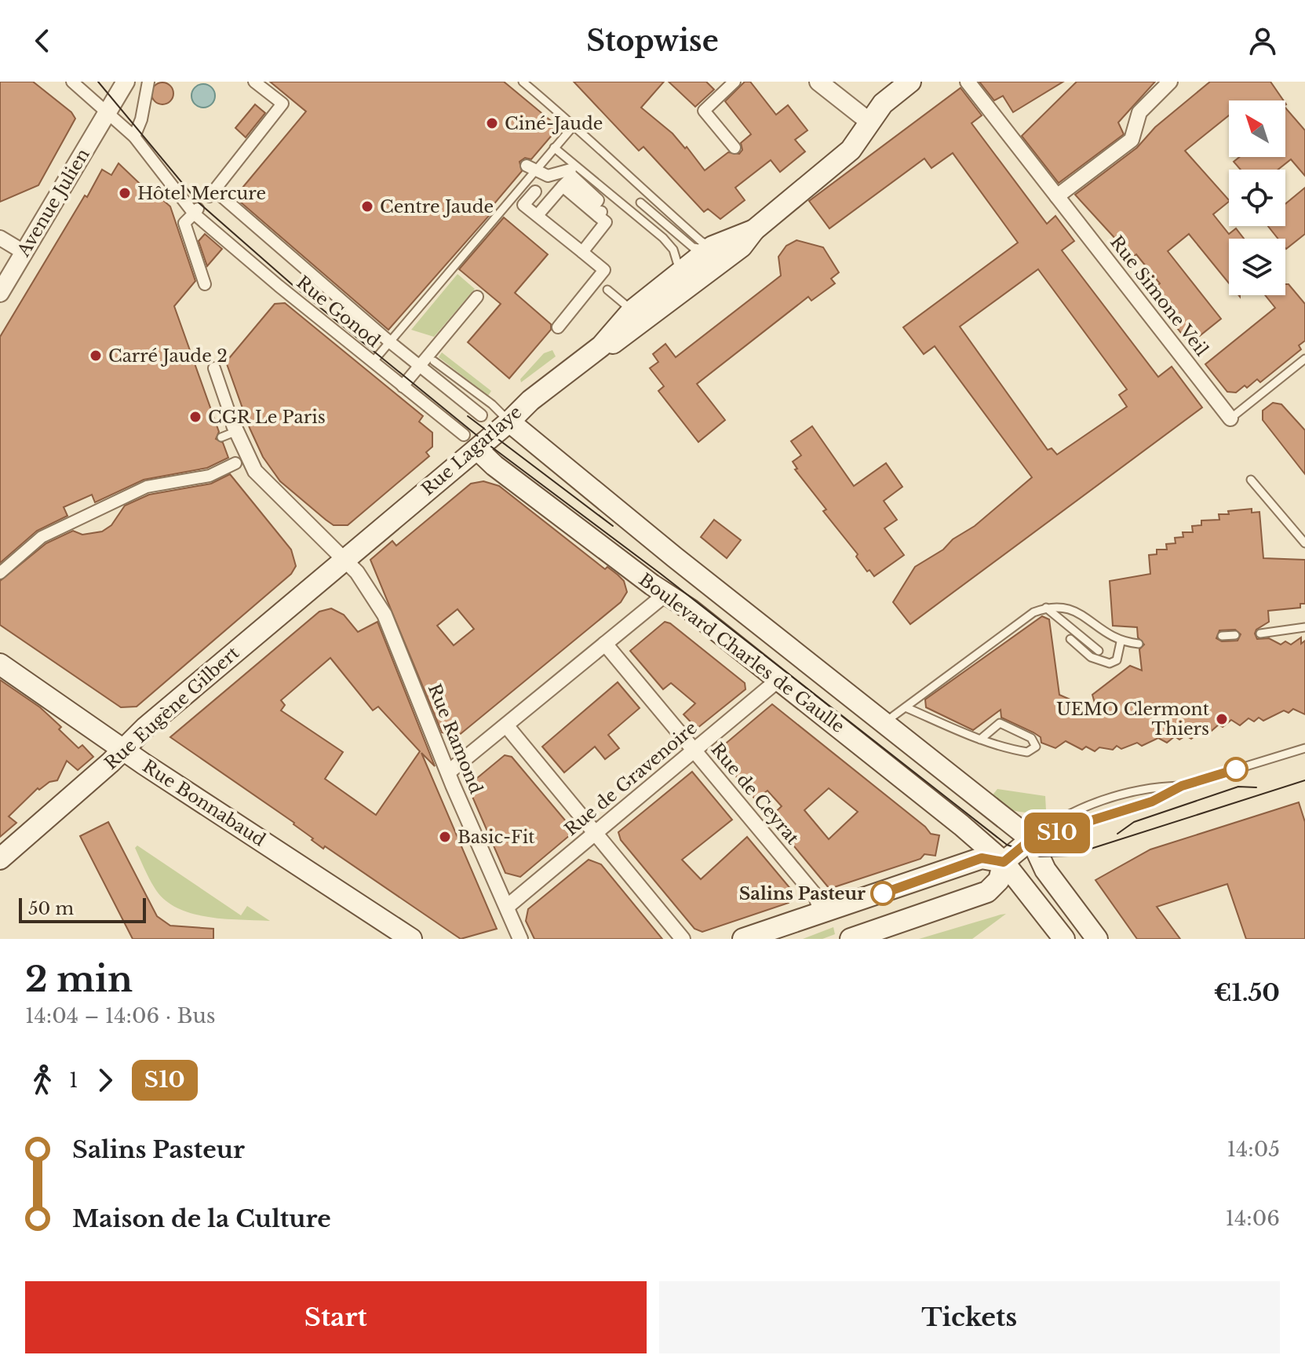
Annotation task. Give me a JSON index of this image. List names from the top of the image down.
{
  "streets": {
    "main road": [
      "Rue Lagarlaye",
      "Boulevard Charles de Gaulle",
      "Rue Eugène Gilbert",
      "Rue Bonnabaud"
    ],
    "street": [
      "Avenue Julien",
      "Rue Simone Veil",
      "Rue Gonod",
      "Rue Ramond",
      "Rue de Gravenoire",
      "Rue de Ceyrat"
    ]
  },
  "crossings": [
    ["Avenue Julien", "Rue Gonod"],
    ["Rue Gonod", "Rue Lagarlaye"],
    ["Rue Gonod", "Boulevard Charles de Gaulle"],
    ["Rue Lagarlaye", "Boulevard Charles de Gaulle"],
    ["Rue Lagarlaye", "Rue Eugène Gilbert"],
    ["Rue Lagarlaye", "Rue Ramond"],
    ["Boulevard Charles de Gaulle", "Rue de Gravenoire"],
    ["Rue Eugène Gilbert", "Rue Ramond"],
    ["Rue Eugène Gilbert", "Rue Bonnabaud"],
    ["Rue Ramond", "Rue de Gravenoire"],
    ["Rue de Gravenoire", "Rue de Ceyrat"]
  ],
  "places": [
    "Ciné-Jaude",
    "Hôtel Mercure",
    "Centre Jaude",
    "Carré Jaude 2",
    "CGR Le Paris",
    "UEMO Clermont Thiers",
    "Basic-Fit",
    "Salins Pasteur"
  ],
  "lines": ["bus line S10"],
  "scale_bar": "50 m",
  "north": "top left",
  "page": {
    "header": "Stopwise",
    "on_map": "S10",
    "scale": "50 m",
    "heading": ["2 min", "14:04 – 14:06 · Bus", "€1.50"],
    "legs": ["1", "S10"],
    "list": [
      {
        "name": "Salins Pasteur",
        "value": "14:05"
      },
      {
        "name": "Maison de la Culture",
        "value": "14:06"
      }
    ],
    "buttons": ["Start", "Tickets"]
  }
}
